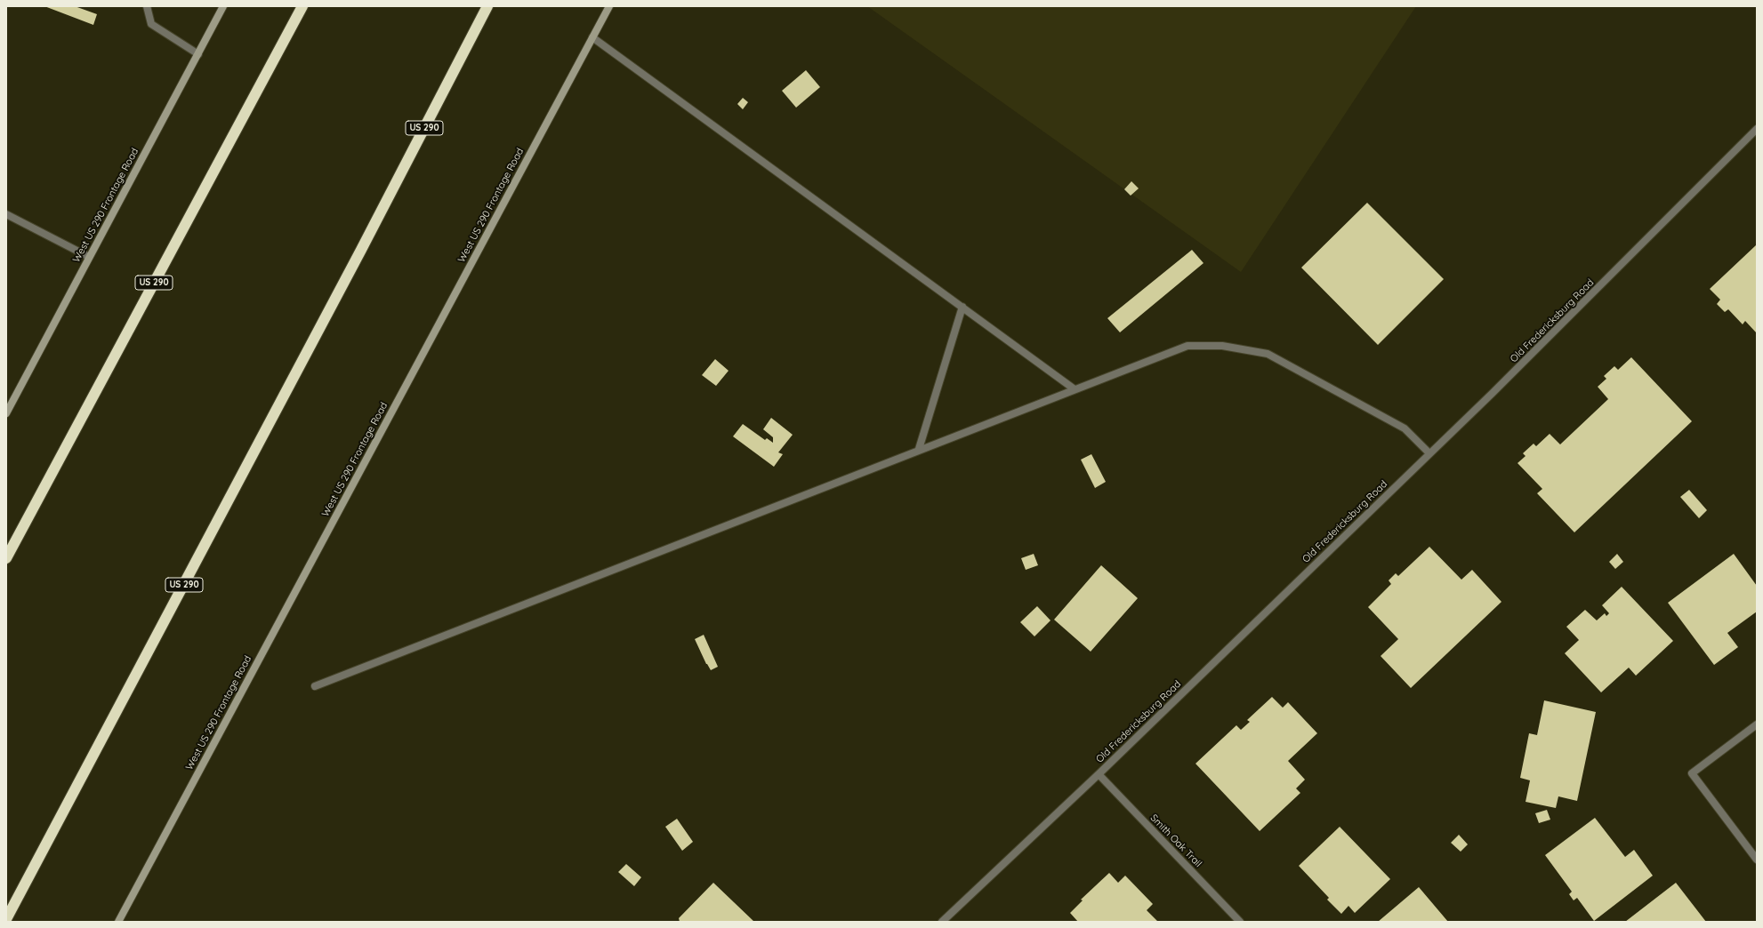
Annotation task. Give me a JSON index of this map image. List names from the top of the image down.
{
  "streets": {
    "highway": ["US 290"],
    "main road": ["West US 290 Frontage Road"],
    "street": ["Old Fredericksburg Road", "Smith Oak Trail"]
  },
  "crossings": [
    ["Old Fredericksburg Road", "Smith Oak Trail"]
  ]
}
